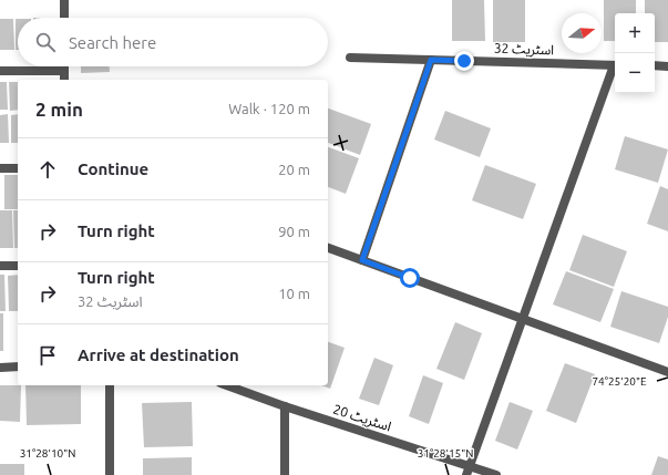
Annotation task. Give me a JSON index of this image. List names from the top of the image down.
{
  "streets": {
    "street": ["اسٹریٹ 32", "اسٹریٹ 20"]
  },
  "north": "right",
  "page": {
    "map_buttons": ["+", "−"],
    "search": "Search here",
    "heading": ["2 min", "Walk · 120 m"],
    "list": [
      ["Continue", "20 m"],
      ["Turn right", "90 m"],
      ["Turn right", "اسٹریٹ 32", "10 m"],
      "Arrive at destination"
    ]
  },
  "coordinates": ["74°25'20\"E", "31°28'10\"N", "31°28'15\"N"]
}
